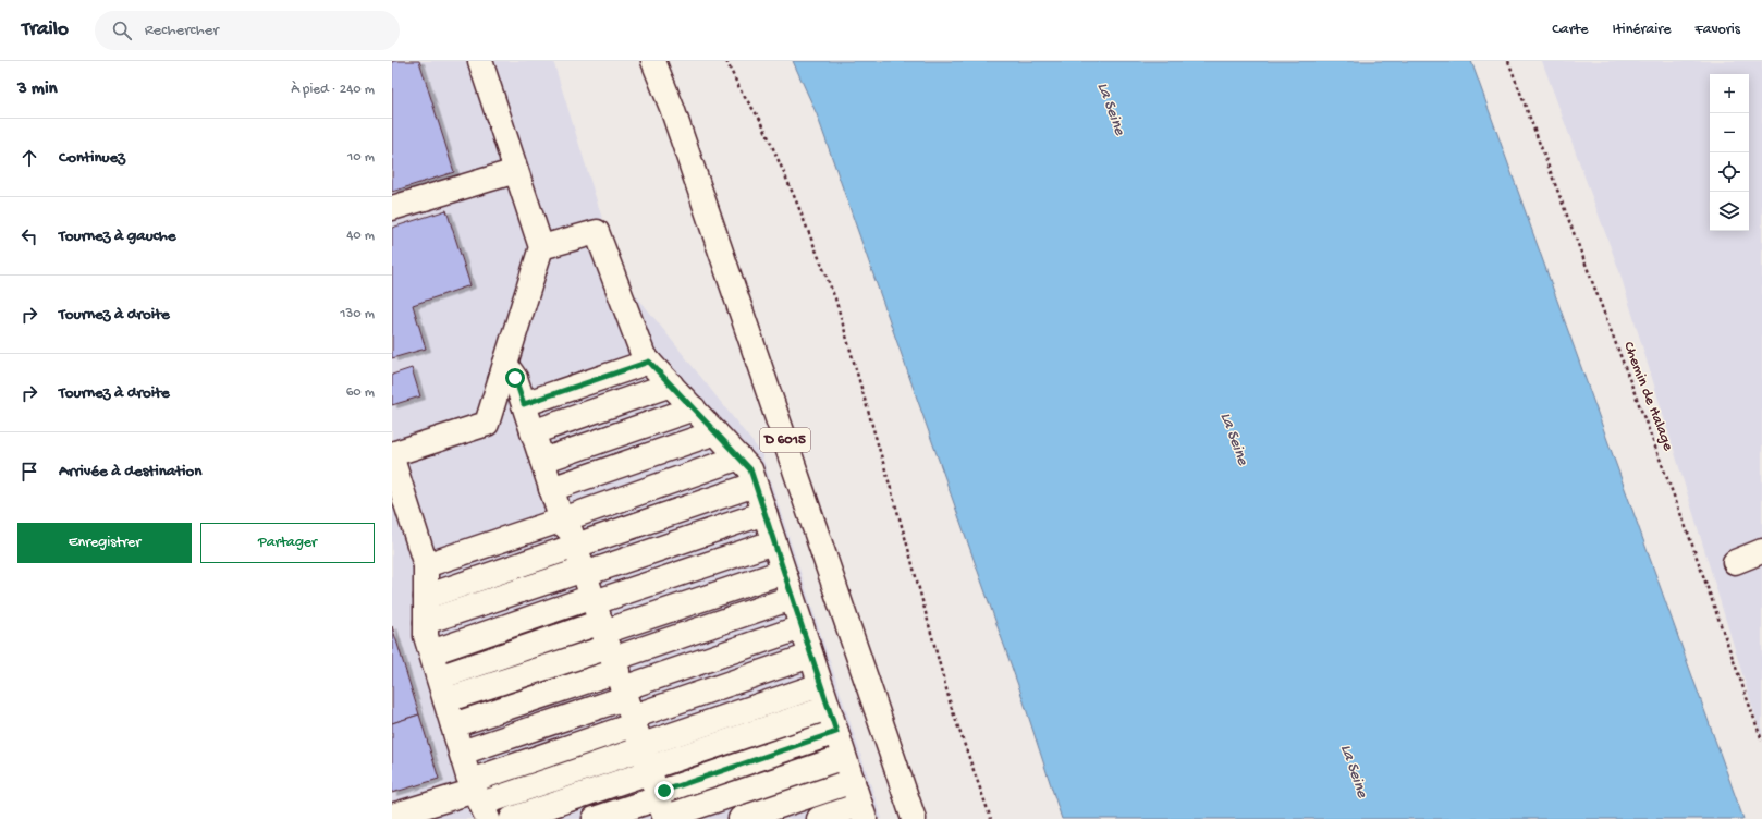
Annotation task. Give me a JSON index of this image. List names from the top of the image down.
{
  "streets": {
    "main road": ["D 6015"],
    "path": ["Chemin de Halage"]
  },
  "water": ["La Seine"],
  "page": {
    "header": "Trailo",
    "search": "Rechercher",
    "nav": ["Carte", "Itinéraire", "Favoris"],
    "heading": ["3 min", "À pied · 240 m"],
    "map_buttons": ["+", "−"],
    "list": [
      ["Continuez", "10 m"],
      ["Tournez à gauche", "40 m"],
      ["Tournez à droite", "130 m"],
      ["Tournez à droite", "60 m"],
      "Arrivée à destination"
    ],
    "buttons": ["Enregistrer", "Partager"]
  }
}
